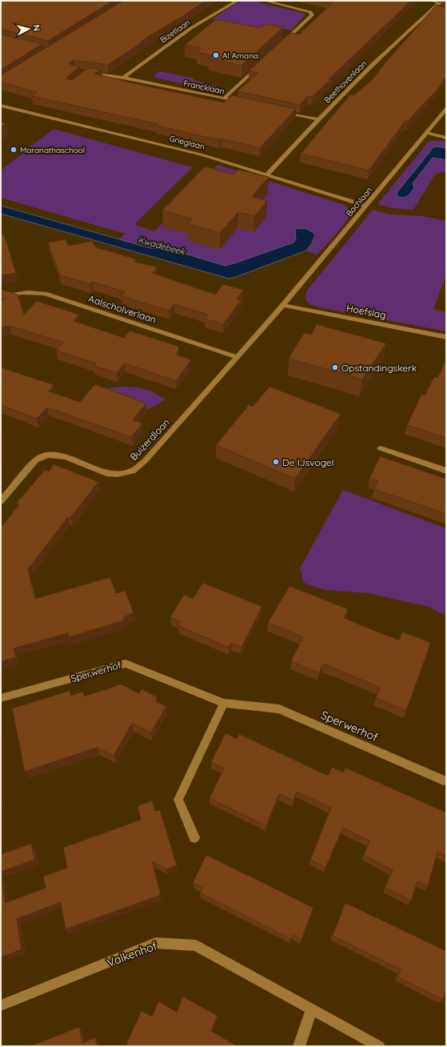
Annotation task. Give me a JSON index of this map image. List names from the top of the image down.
{
  "streets": {
    "street": [
      "Bizetlaan",
      "Beethovenlaan",
      "Francklaan",
      "Grieglaan",
      "Bachlaan",
      "Aalscholverlaan",
      "Hoefslag",
      "Buizerdlaan",
      "Sperwerhof",
      "Valkenhof"
    ]
  },
  "crossings": [
    ["Bizetlaan", "Francklaan"],
    ["Beethovenlaan", "Grieglaan"],
    ["Grieglaan", "Bachlaan"],
    ["Bachlaan", "Hoefslag"],
    ["Bachlaan", "Buizerdlaan"],
    ["Aalscholverlaan", "Buizerdlaan"],
    ["Hoefslag", "Buizerdlaan"]
  ],
  "water": ["Kwadebeek"],
  "places": [
    "Al Amana",
    "Maranathaschool",
    "Opstandingskerk",
    "De IJsvogel"
  ],
  "north": "right"
}
